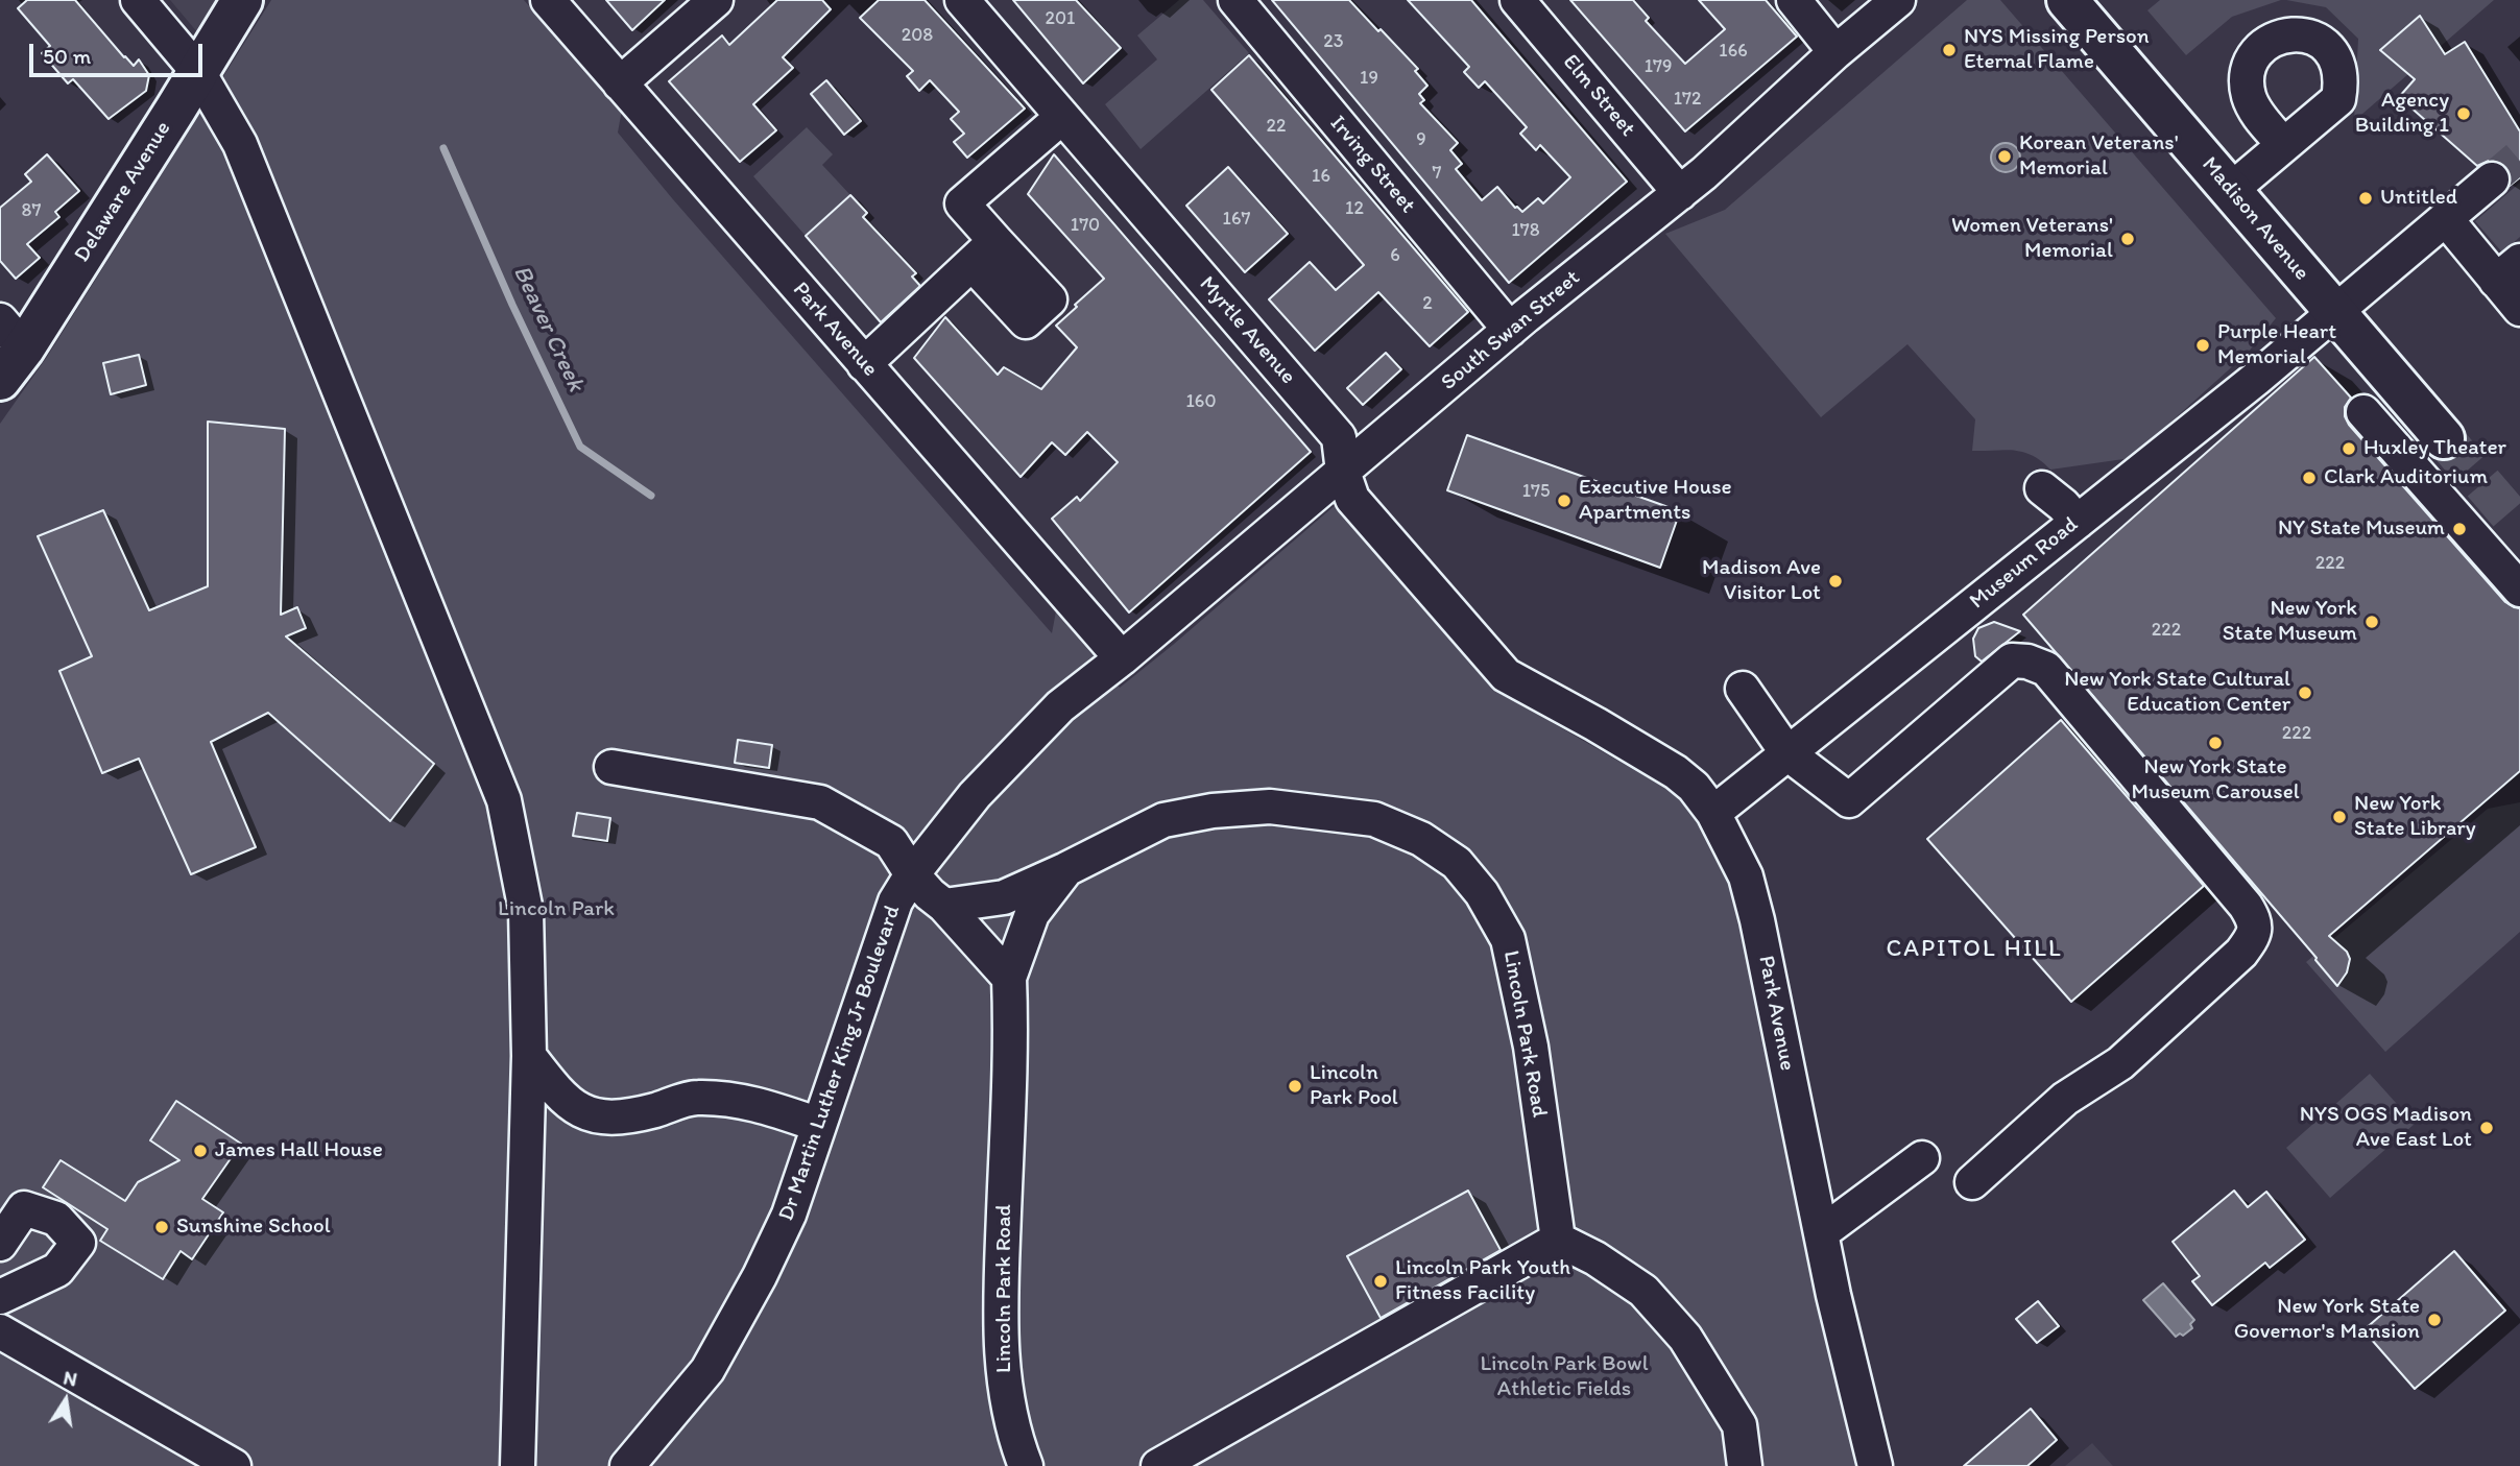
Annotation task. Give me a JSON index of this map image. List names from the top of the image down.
{
  "streets": {
    "main road": ["Delaware Avenue", "Madison Avenue"],
    "street": [
      "Elm Street",
      "Irving Street",
      "Park Avenue",
      "Myrtle Avenue",
      "South Swan Street",
      "Museum Road",
      "Lincoln Park Road",
      "Dr Martin Luther King Jr Boulevard"
    ]
  },
  "crossings": [
    ["Elm Street", "South Swan Street"],
    ["Irving Street", "South Swan Street"],
    ["Madison Avenue", "Museum Road"],
    ["Park Avenue", "Myrtle Avenue"],
    ["Park Avenue", "South Swan Street"],
    ["Park Avenue", "Museum Road"],
    ["Park Avenue", "Dr Martin Luther King Jr Boulevard"],
    ["Myrtle Avenue", "South Swan Street"],
    ["South Swan Street", "Dr Martin Luther King Jr Boulevard"]
  ],
  "districts": ["CAPITOL HILL"],
  "water": ["Beaver Creek"],
  "parks": ["Lincoln Park", "Lincoln Park Bowl Athletic Fields"],
  "places": [
    "NYS Missing Person Eternal Flame",
    "Agency Building 1",
    "Korean Veterans' Memorial",
    "Untitled",
    "Women Veterans' Memorial",
    "Purple Heart Memorial",
    "Huxley Theater",
    "Clark Auditorium",
    "Executive House Apartments",
    "NY State Museum",
    "Madison Ave Visitor Lot",
    "New York State Museum",
    "New York State Cultural Education Center",
    "New York State Museum Carousel",
    "New York State Library",
    "Lincoln Park Pool",
    "NYS OGS Madison Ave East Lot",
    "James Hall House",
    "Sunshine School",
    "Lincoln Park Youth Fitness Facility",
    "New York State Governor's Mansion"
  ],
  "house_numbers": [
    "201",
    "208",
    "23",
    "166",
    "179",
    "19",
    "172",
    "22",
    "9",
    "7",
    "16",
    "12",
    "87",
    "167",
    "170",
    "178",
    "6",
    "2",
    "160",
    "175",
    "222",
    "222",
    "222"
  ],
  "scale_bar": "50 m",
  "north": "top"
}
